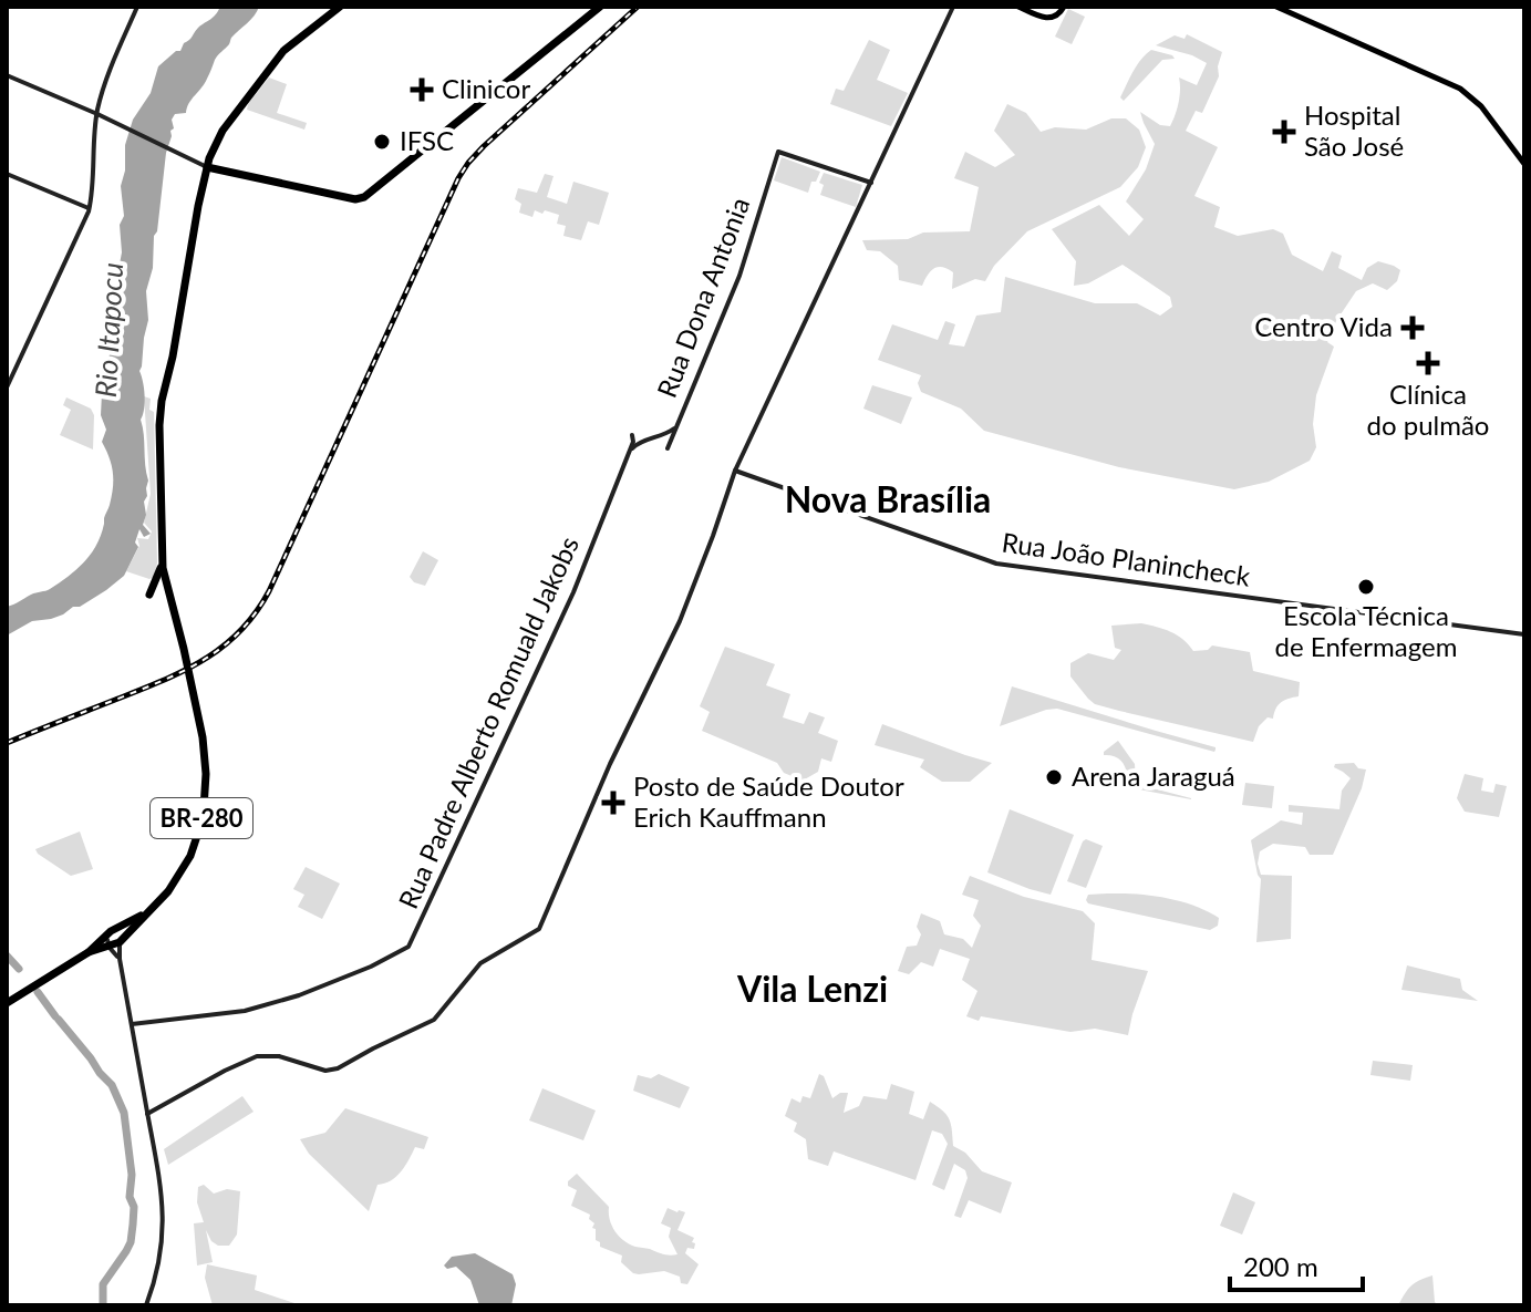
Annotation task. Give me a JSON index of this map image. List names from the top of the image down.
{
  "streets": {
    "highway": ["BR-280"],
    "main road": ["Rua Dona Antonia", "Rua João Planincheck", "Rua Padre Alberto Romuald Jakobs"]
  },
  "crossings": [
    ["Rua Dona Antonia", "Rua Padre Alberto Romuald Jakobs"]
  ],
  "districts": ["Nova Brasília", "Vila Lenzi"],
  "water": ["Rio Itapocu"],
  "places": {
    "health": [
      "Clinicor",
      "Hospital São José",
      "Centro Vida",
      "Clínica do pulmão",
      "Posto de Saúde Doutor Erich Kauffmann"
    ],
    "other": ["IFSC", "Escola Técnica de Enfermagem", "Arena Jaraguá"]
  },
  "scale_bar": "200 m"
}
